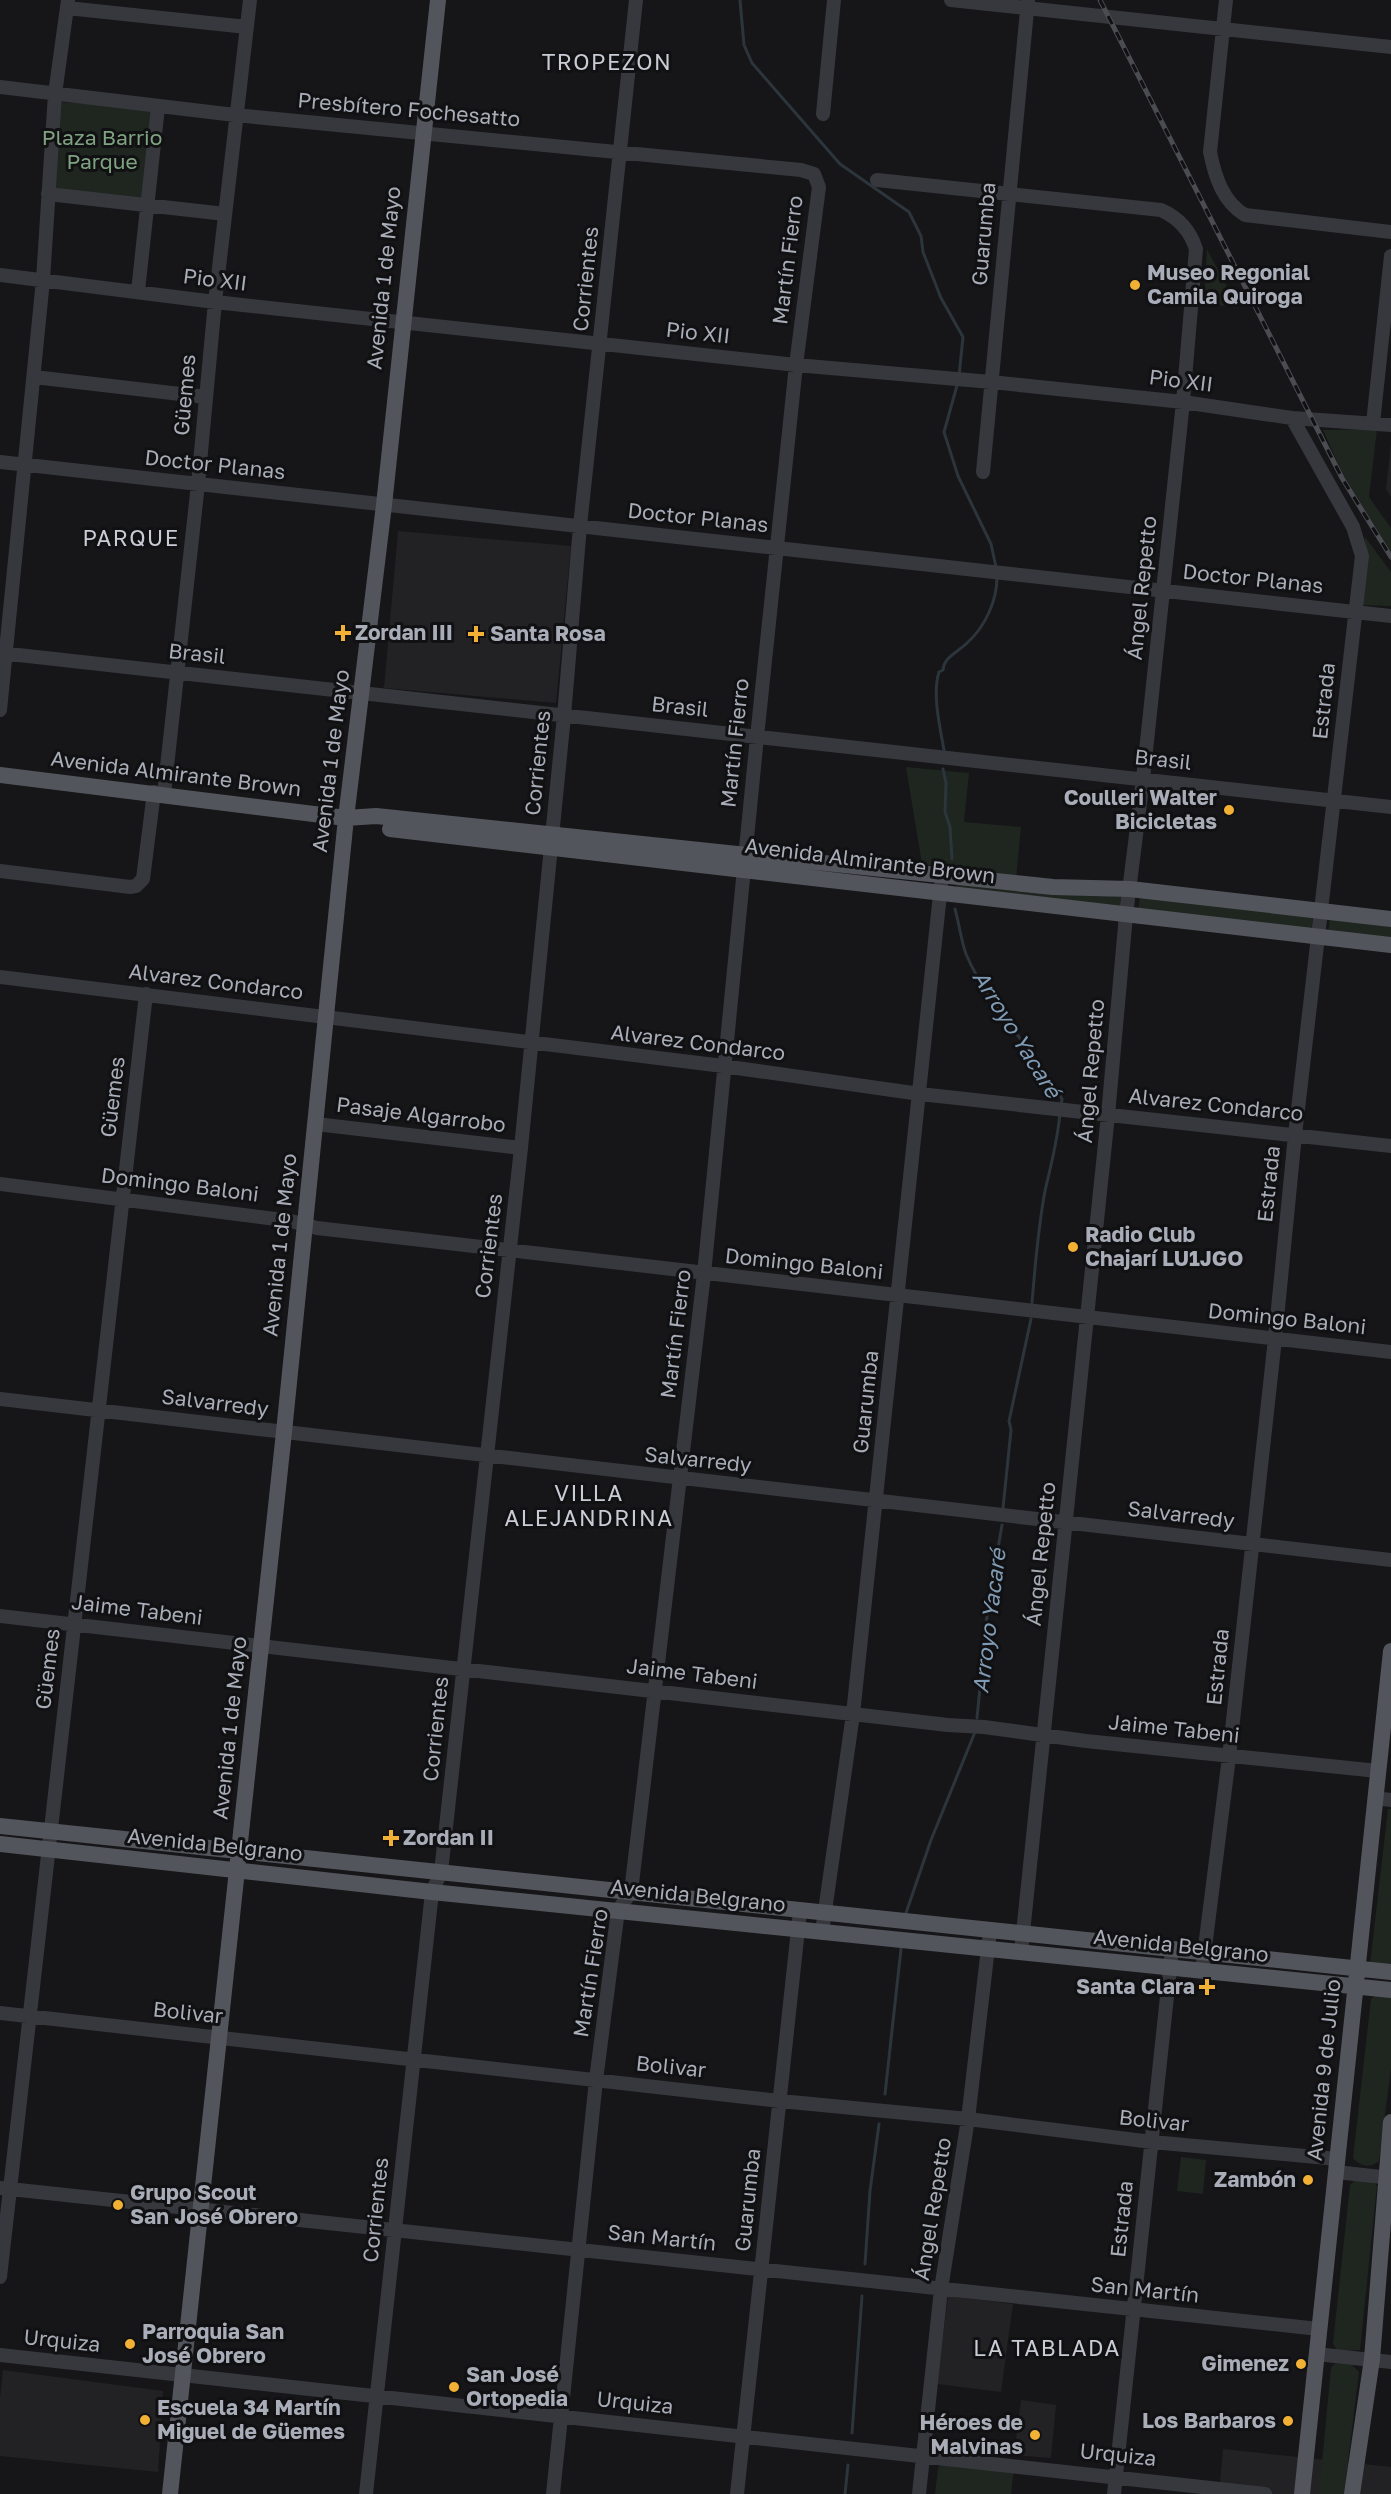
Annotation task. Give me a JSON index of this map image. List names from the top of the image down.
{
  "streets": {
    "main road": [
      "Avenida 1 de Mayo",
      "Avenida Almirante Brown",
      "Avenida Belgrano",
      "Avenida 9 de Julio"
    ],
    "street": [
      "Presbítero Fochesatto",
      "Guarumba",
      "Martín Fierro",
      "Corrientes",
      "Pio XII",
      "Güemes",
      "Doctor Planas",
      "Ángel Repetto",
      "Brasil",
      "Estrada",
      "Alvarez Condarco",
      "Pasaje Algarrobo",
      "Domingo Baloni",
      "Salvarredy",
      "Jaime Tabeni",
      "Bolivar",
      "San Martín",
      "Urquiza"
    ]
  },
  "crossings": [
    ["Presbítero Fochesatto", "Martín Fierro"],
    ["Presbítero Fochesatto", "Avenida 1 de Mayo"],
    ["Presbítero Fochesatto", "Corrientes"],
    ["Presbítero Fochesatto", "Güemes"],
    ["Guarumba", "Pio XII"],
    ["Guarumba", "Ángel Repetto"],
    ["Guarumba", "Avenida Almirante Brown"],
    ["Guarumba", "Alvarez Condarco"],
    ["Guarumba", "Domingo Baloni"],
    ["Guarumba", "Salvarredy"],
    ["Guarumba", "Jaime Tabeni"],
    ["Guarumba", "Avenida Belgrano"],
    ["Guarumba", "Bolivar"],
    ["Guarumba", "San Martín"],
    ["Guarumba", "Urquiza"],
    ["Martín Fierro", "Pio XII"],
    ["Martín Fierro", "Doctor Planas"],
    ["Martín Fierro", "Brasil"],
    ["Martín Fierro", "Avenida Almirante Brown"],
    ["Martín Fierro", "Alvarez Condarco"],
    ["Martín Fierro", "Domingo Baloni"],
    ["Martín Fierro", "Salvarredy"],
    ["Martín Fierro", "Jaime Tabeni"],
    ["Martín Fierro", "Avenida Belgrano"],
    ["Martín Fierro", "Bolivar"],
    ["Martín Fierro", "San Martín"],
    ["Martín Fierro", "Urquiza"],
    ["Avenida 1 de Mayo", "Pio XII"],
    ["Avenida 1 de Mayo", "Doctor Planas"],
    ["Avenida 1 de Mayo", "Brasil"],
    ["Avenida 1 de Mayo", "Avenida Almirante Brown"],
    ["Avenida 1 de Mayo", "Alvarez Condarco"],
    ["Avenida 1 de Mayo", "Pasaje Algarrobo"],
    ["Avenida 1 de Mayo", "Domingo Baloni"],
    ["Avenida 1 de Mayo", "Salvarredy"],
    ["Avenida 1 de Mayo", "Jaime Tabeni"],
    ["Avenida 1 de Mayo", "Avenida Belgrano"],
    ["Avenida 1 de Mayo", "Bolivar"],
    ["Avenida 1 de Mayo", "San Martín"],
    ["Avenida 1 de Mayo", "Urquiza"],
    ["Corrientes", "Pio XII"],
    ["Corrientes", "Doctor Planas"],
    ["Corrientes", "Brasil"],
    ["Corrientes", "Avenida Almirante Brown"],
    ["Corrientes", "Alvarez Condarco"],
    ["Corrientes", "Pasaje Algarrobo"],
    ["Corrientes", "Domingo Baloni"],
    ["Corrientes", "Salvarredy"],
    ["Corrientes", "Jaime Tabeni"],
    ["Corrientes", "Avenida Belgrano"],
    ["Corrientes", "Bolivar"],
    ["Corrientes", "San Martín"],
    ["Corrientes", "Urquiza"],
    ["Pio XII", "Güemes"],
    ["Pio XII", "Ángel Repetto"],
    ["Pio XII", "Estrada"],
    ["Güemes", "Doctor Planas"],
    ["Güemes", "Brasil"],
    ["Güemes", "Avenida Almirante Brown"],
    ["Güemes", "Alvarez Condarco"],
    ["Güemes", "Domingo Baloni"],
    ["Güemes", "Salvarredy"],
    ["Güemes", "Jaime Tabeni"],
    ["Güemes", "Avenida Belgrano"],
    ["Güemes", "Bolivar"],
    ["Güemes", "San Martín"],
    ["Doctor Planas", "Ángel Repetto"],
    ["Doctor Planas", "Estrada"],
    ["Ángel Repetto", "Brasil"],
    ["Ángel Repetto", "Avenida Almirante Brown"],
    ["Ángel Repetto", "Alvarez Condarco"],
    ["Ángel Repetto", "Domingo Baloni"],
    ["Ángel Repetto", "Salvarredy"],
    ["Ángel Repetto", "Jaime Tabeni"],
    ["Ángel Repetto", "Avenida Belgrano"],
    ["Ángel Repetto", "Bolivar"],
    ["Ángel Repetto", "San Martín"],
    ["Ángel Repetto", "Urquiza"],
    ["Brasil", "Estrada"],
    ["Estrada", "Avenida Almirante Brown"],
    ["Estrada", "Alvarez Condarco"],
    ["Estrada", "Domingo Baloni"],
    ["Estrada", "Salvarredy"],
    ["Estrada", "Jaime Tabeni"],
    ["Estrada", "Avenida Belgrano"],
    ["Estrada", "Bolivar"],
    ["Estrada", "San Martín"],
    ["Estrada", "Urquiza"],
    ["Jaime Tabeni", "Avenida 9 de Julio"],
    ["Avenida Belgrano", "Avenida 9 de Julio"],
    ["Bolivar", "Avenida 9 de Julio"],
    ["Avenida 9 de Julio", "San Martín"]
  ],
  "districts": [
    "TROPEZON",
    "PARQUE",
    "VILLA ALEJANDRINA",
    "LA TABLADA"
  ],
  "water": ["Arroyo Yacaré"],
  "parks": ["Plaza Barrio Parque"],
  "places": {
    "other": [
      "Museo Regonial Camila Quiroga",
      "Coulleri Walter Bicicletas",
      "Radio Club Chajarí LU1JGO",
      "Zambón",
      "Grupo Scout San José Obrero",
      "Parroquia San José Obrero",
      "Gimenez",
      "San José Ortopedia",
      "Escuela 34 Martín Miguel de Güemes",
      "Los Barbaros",
      "Héroes de Malvinas"
    ],
    "health": [
      "Zordan III",
      "Santa Rosa",
      "Zordan II",
      "Santa Clara"
    ]
  }
}
